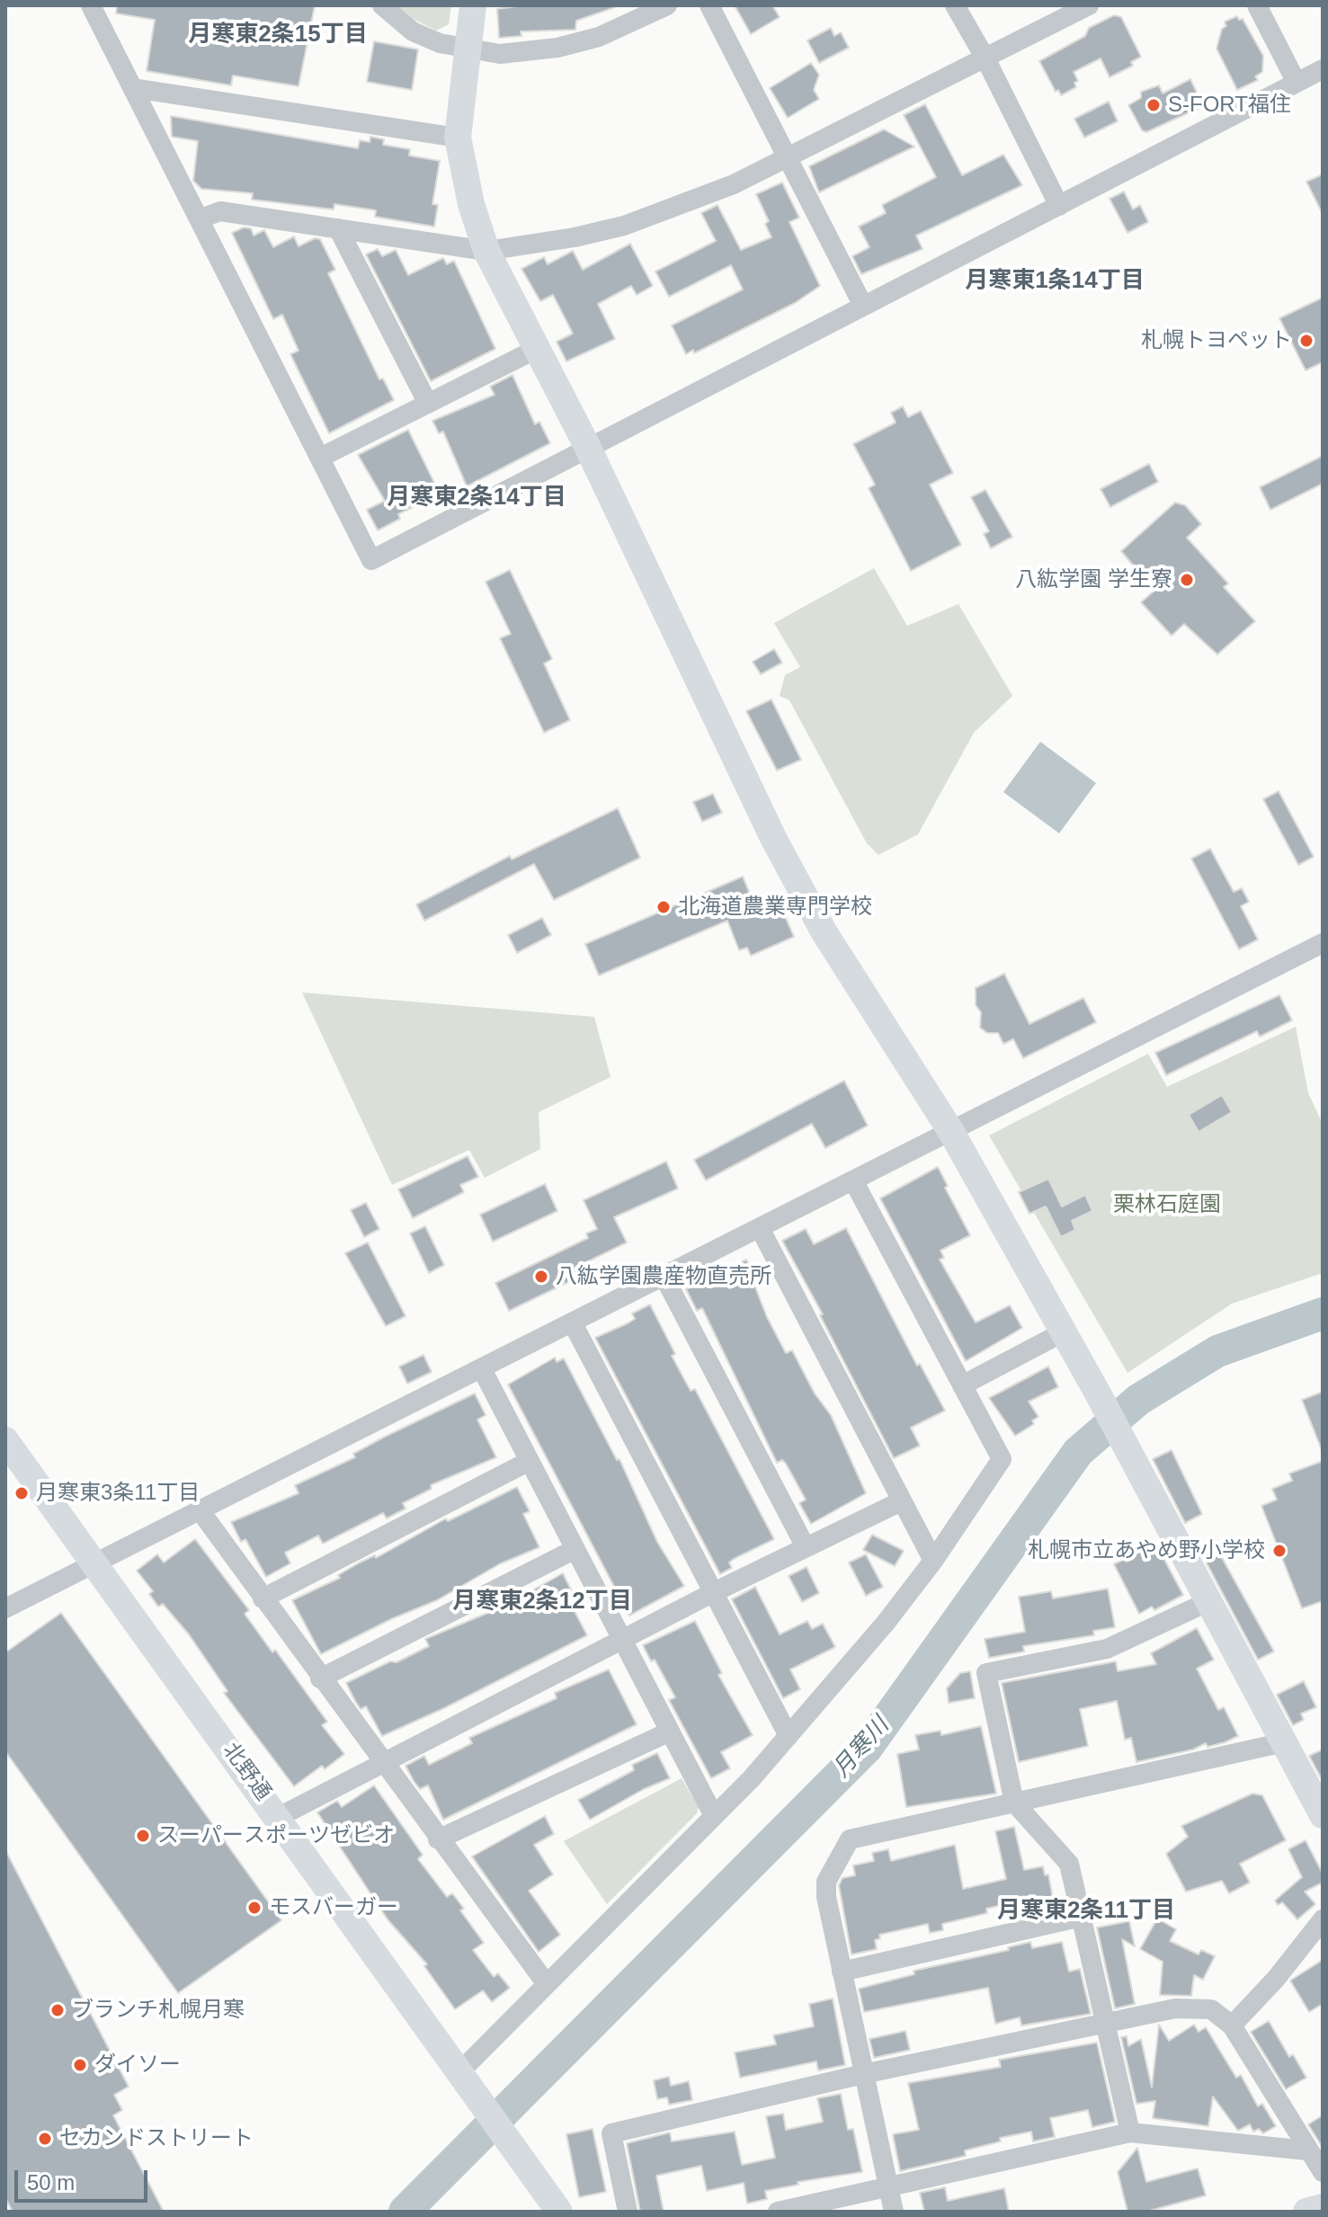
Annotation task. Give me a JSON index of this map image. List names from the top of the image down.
{
  "streets": {
    "street": ["北野通"]
  },
  "districts": [
    "月寒東2条15丁目",
    "月寒東1条14丁目",
    "月寒東2条14丁目",
    "月寒東2条12丁目",
    "月寒東2条11丁目"
  ],
  "water": ["月寒川"],
  "parks": ["栗林石庭園"],
  "places": [
    "S-FORT福住",
    "札幌トヨペット",
    "八紘学園 学生寮",
    "北海道農業専門学校",
    "八紘学園農産物直売所",
    "月寒東3条11丁目",
    "札幌市立あやめ野小学校",
    "スーパースポーツゼビオ",
    "モスバーガー",
    "ブランチ札幌月寒",
    "ダイソー",
    "セカンドストリート"
  ],
  "scale_bar": "50 m"
}
